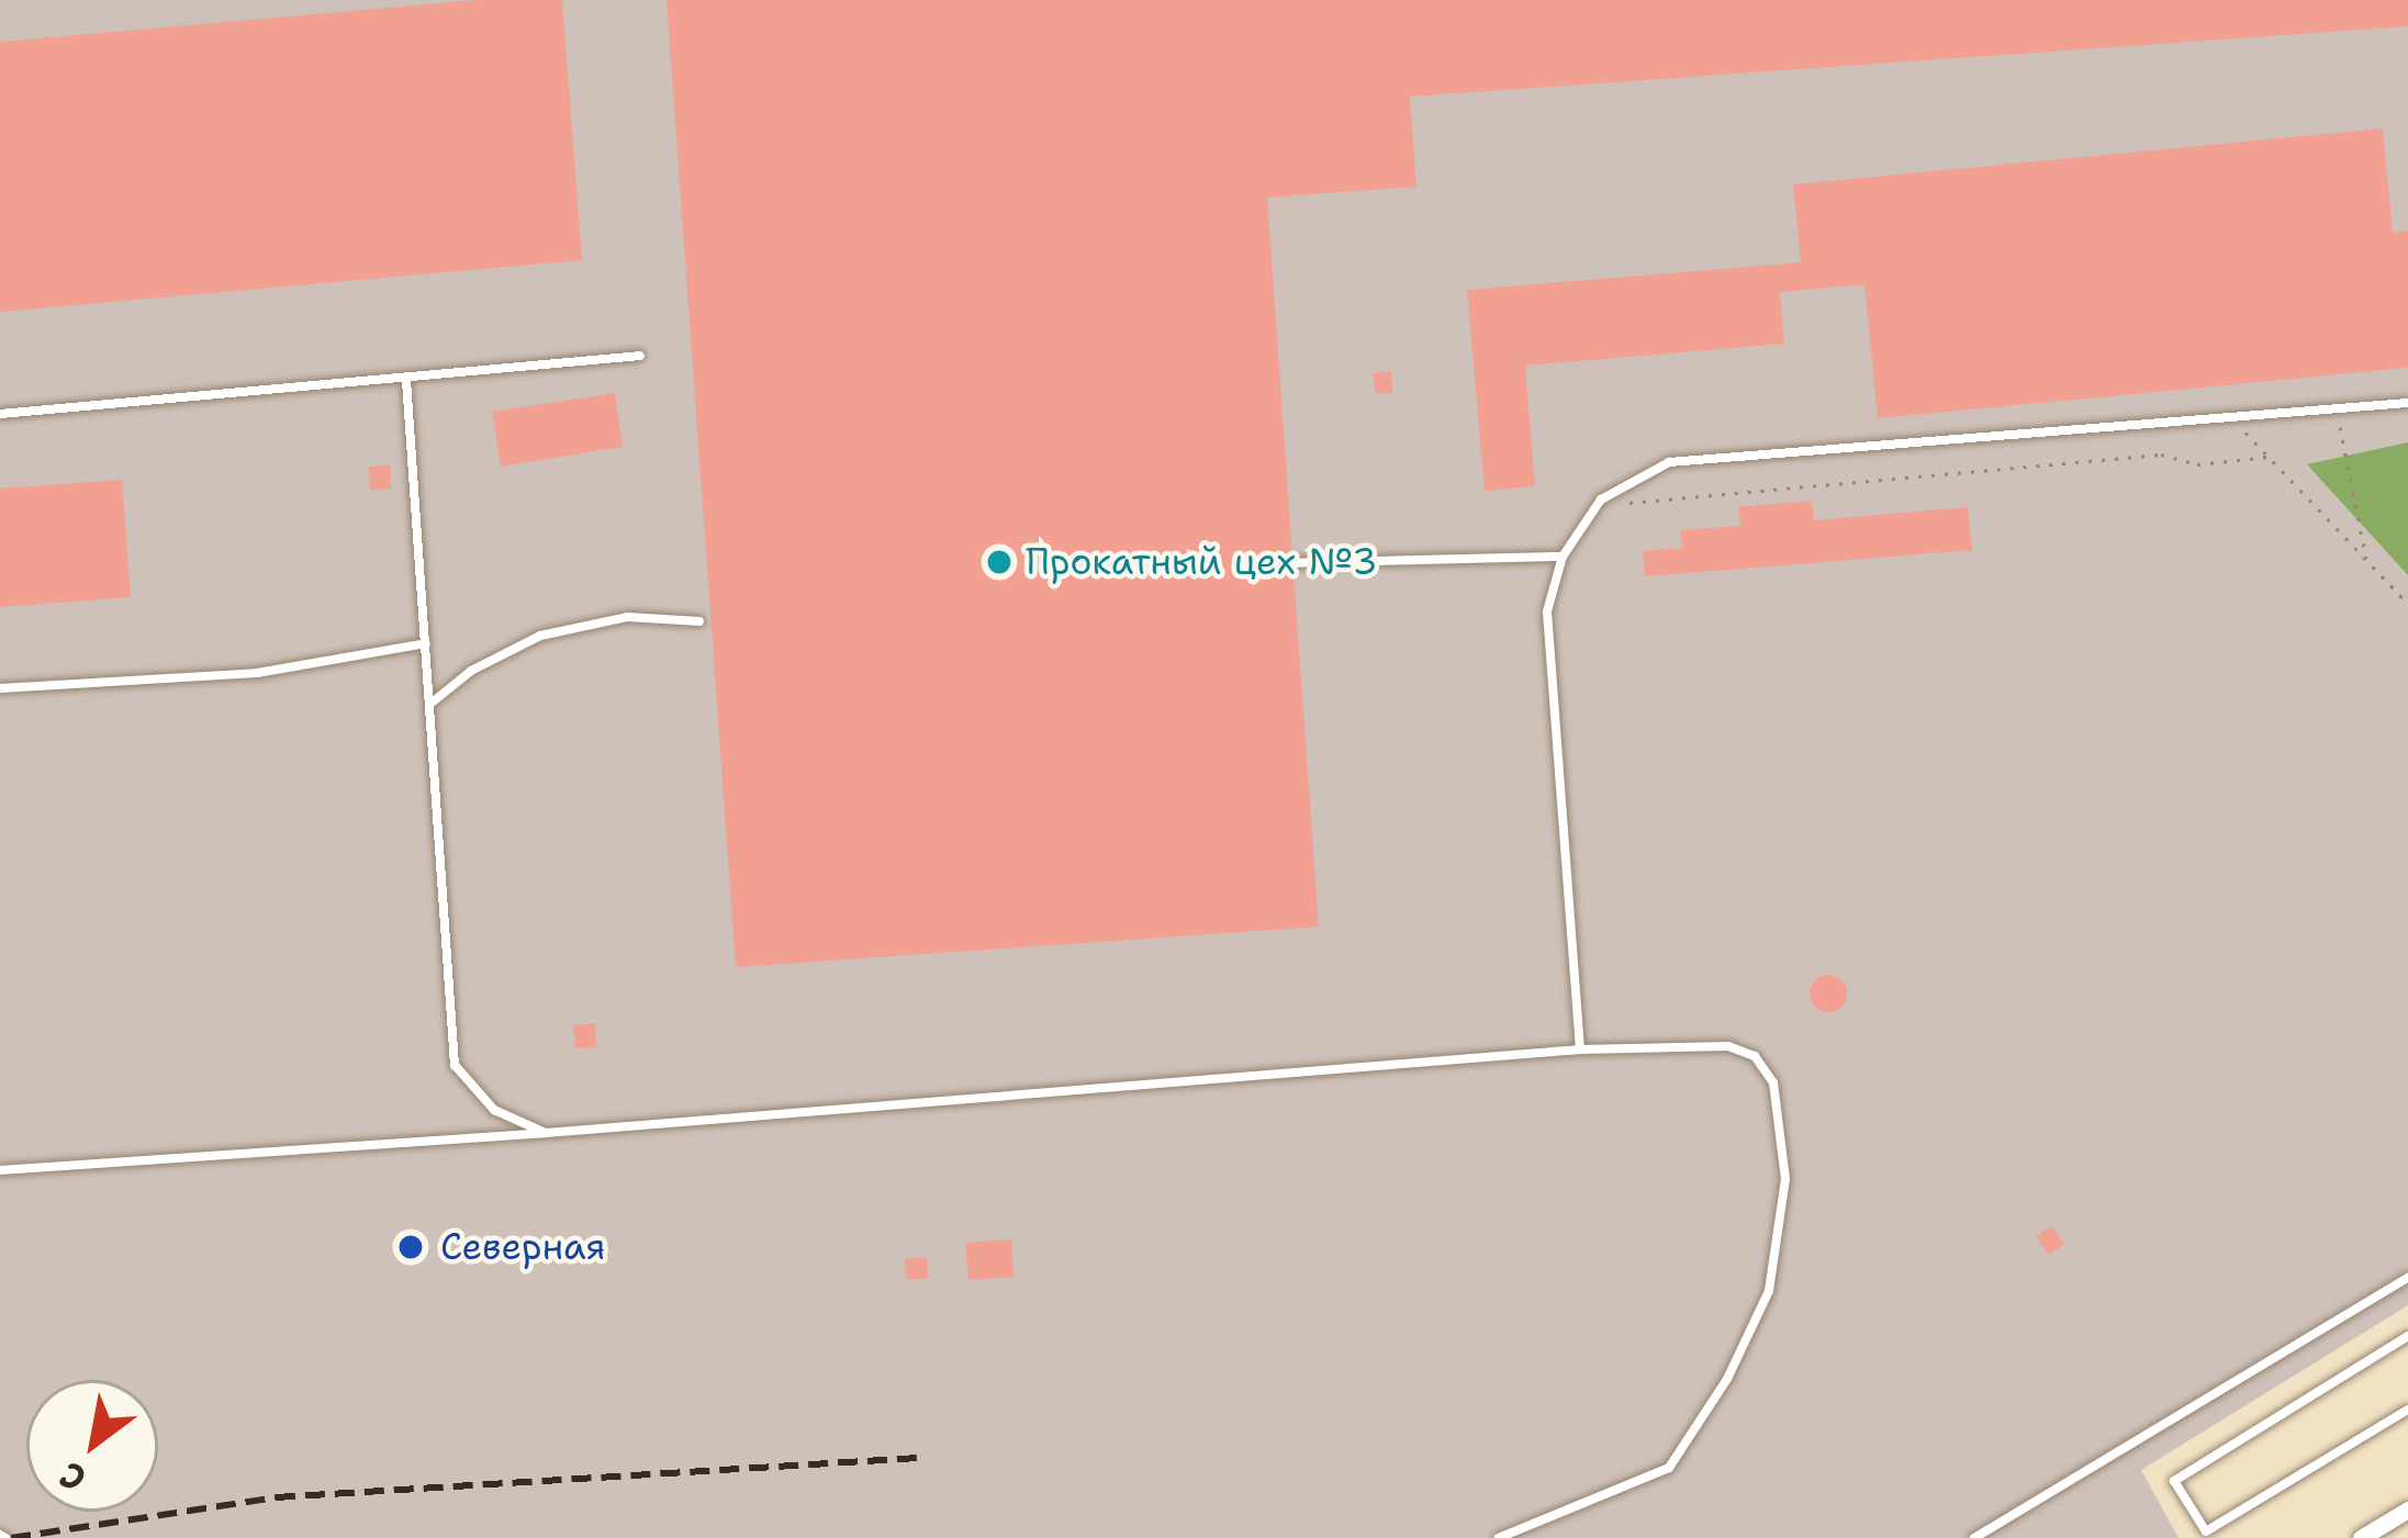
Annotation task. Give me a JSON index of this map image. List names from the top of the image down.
{
  "places": ["Прокатный цех №3", "Северная"],
  "north": "bottom left"
}
